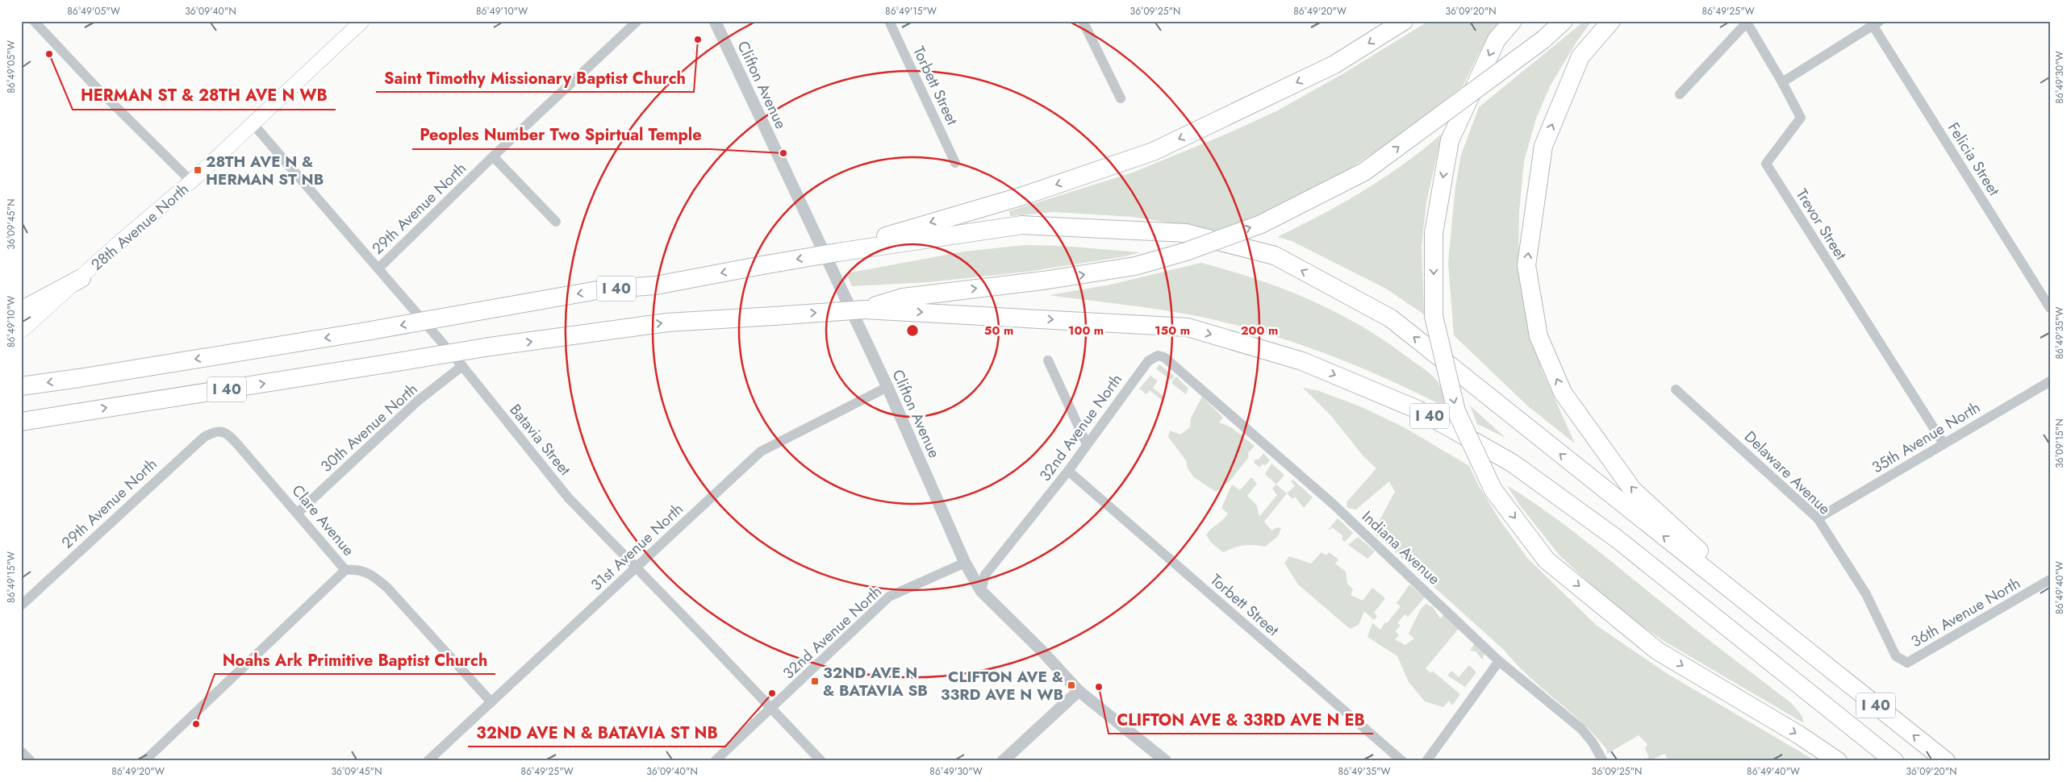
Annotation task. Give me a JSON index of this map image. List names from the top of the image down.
{
  "streets": {
    "highway": ["I 40"],
    "main road": ["28th Avenue North"],
    "street": [
      "Clifton Avenue",
      "Torbett Street",
      "Felicia Street",
      "29th Avenue North",
      "Trevor Street",
      "30th Avenue North",
      "32nd Avenue North",
      "35th Avenue North",
      "Batavia Street",
      "Delaware Avenue",
      "Clare Avenue",
      "31st Avenue North",
      "Indiana Avenue",
      "36th Avenue North"
    ]
  },
  "crossings": [
    ["Clifton Avenue", "32nd Avenue North"],
    ["Clifton Avenue", "31st Avenue North"],
    ["Torbett Street", "32nd Avenue North"],
    ["29th Avenue North", "Batavia Street"],
    ["29th Avenue North", "Clare Avenue"],
    ["Trevor Street", "35th Avenue North"],
    ["28th Avenue North", "Batavia Street"],
    ["30th Avenue North", "Batavia Street"],
    ["30th Avenue North", "Clare Avenue"],
    ["32nd Avenue North", "Batavia Street"],
    ["32nd Avenue North", "Indiana Avenue"],
    ["35th Avenue North", "Delaware Avenue"],
    ["Batavia Street", "31st Avenue North"],
    ["Delaware Avenue", "36th Avenue North"],
    ["Clare Avenue", "31st Avenue North"]
  ],
  "places": {
    "other": [
      "Saint Timothy Missionary Baptist Church",
      "HERMAN ST & 28TH AVE N WB",
      "Peoples Number Two Spirtual Temple",
      "CLIFTON AVE & 33RD AVE N EB",
      "32ND AVE N & BATAVIA ST NB",
      "Noahs Ark Primitive Baptist Church"
    ],
    "transit": ["28TH AVE N & HERMAN ST NB", "32ND AVE N & BATAVIA SB", "CLIFTON AVE & 33RD AVE N WB"]
  },
  "coordinates": [
    "86°49'05\"W",
    "36°09'40\"N",
    "86°49'10\"W",
    "86°49'15\"W",
    "36°09'25\"N",
    "86°49'20\"W",
    "36°09'20\"N",
    "86°49'25\"W",
    "86°49'30\"W",
    "36°09'45\"N",
    "86°49'35\"W",
    "36°09'15\"N",
    "86°49'40\"W"
  ],
  "rings": [
    "50 m",
    "100 m",
    "150 m",
    "200 m"
  ]
}
